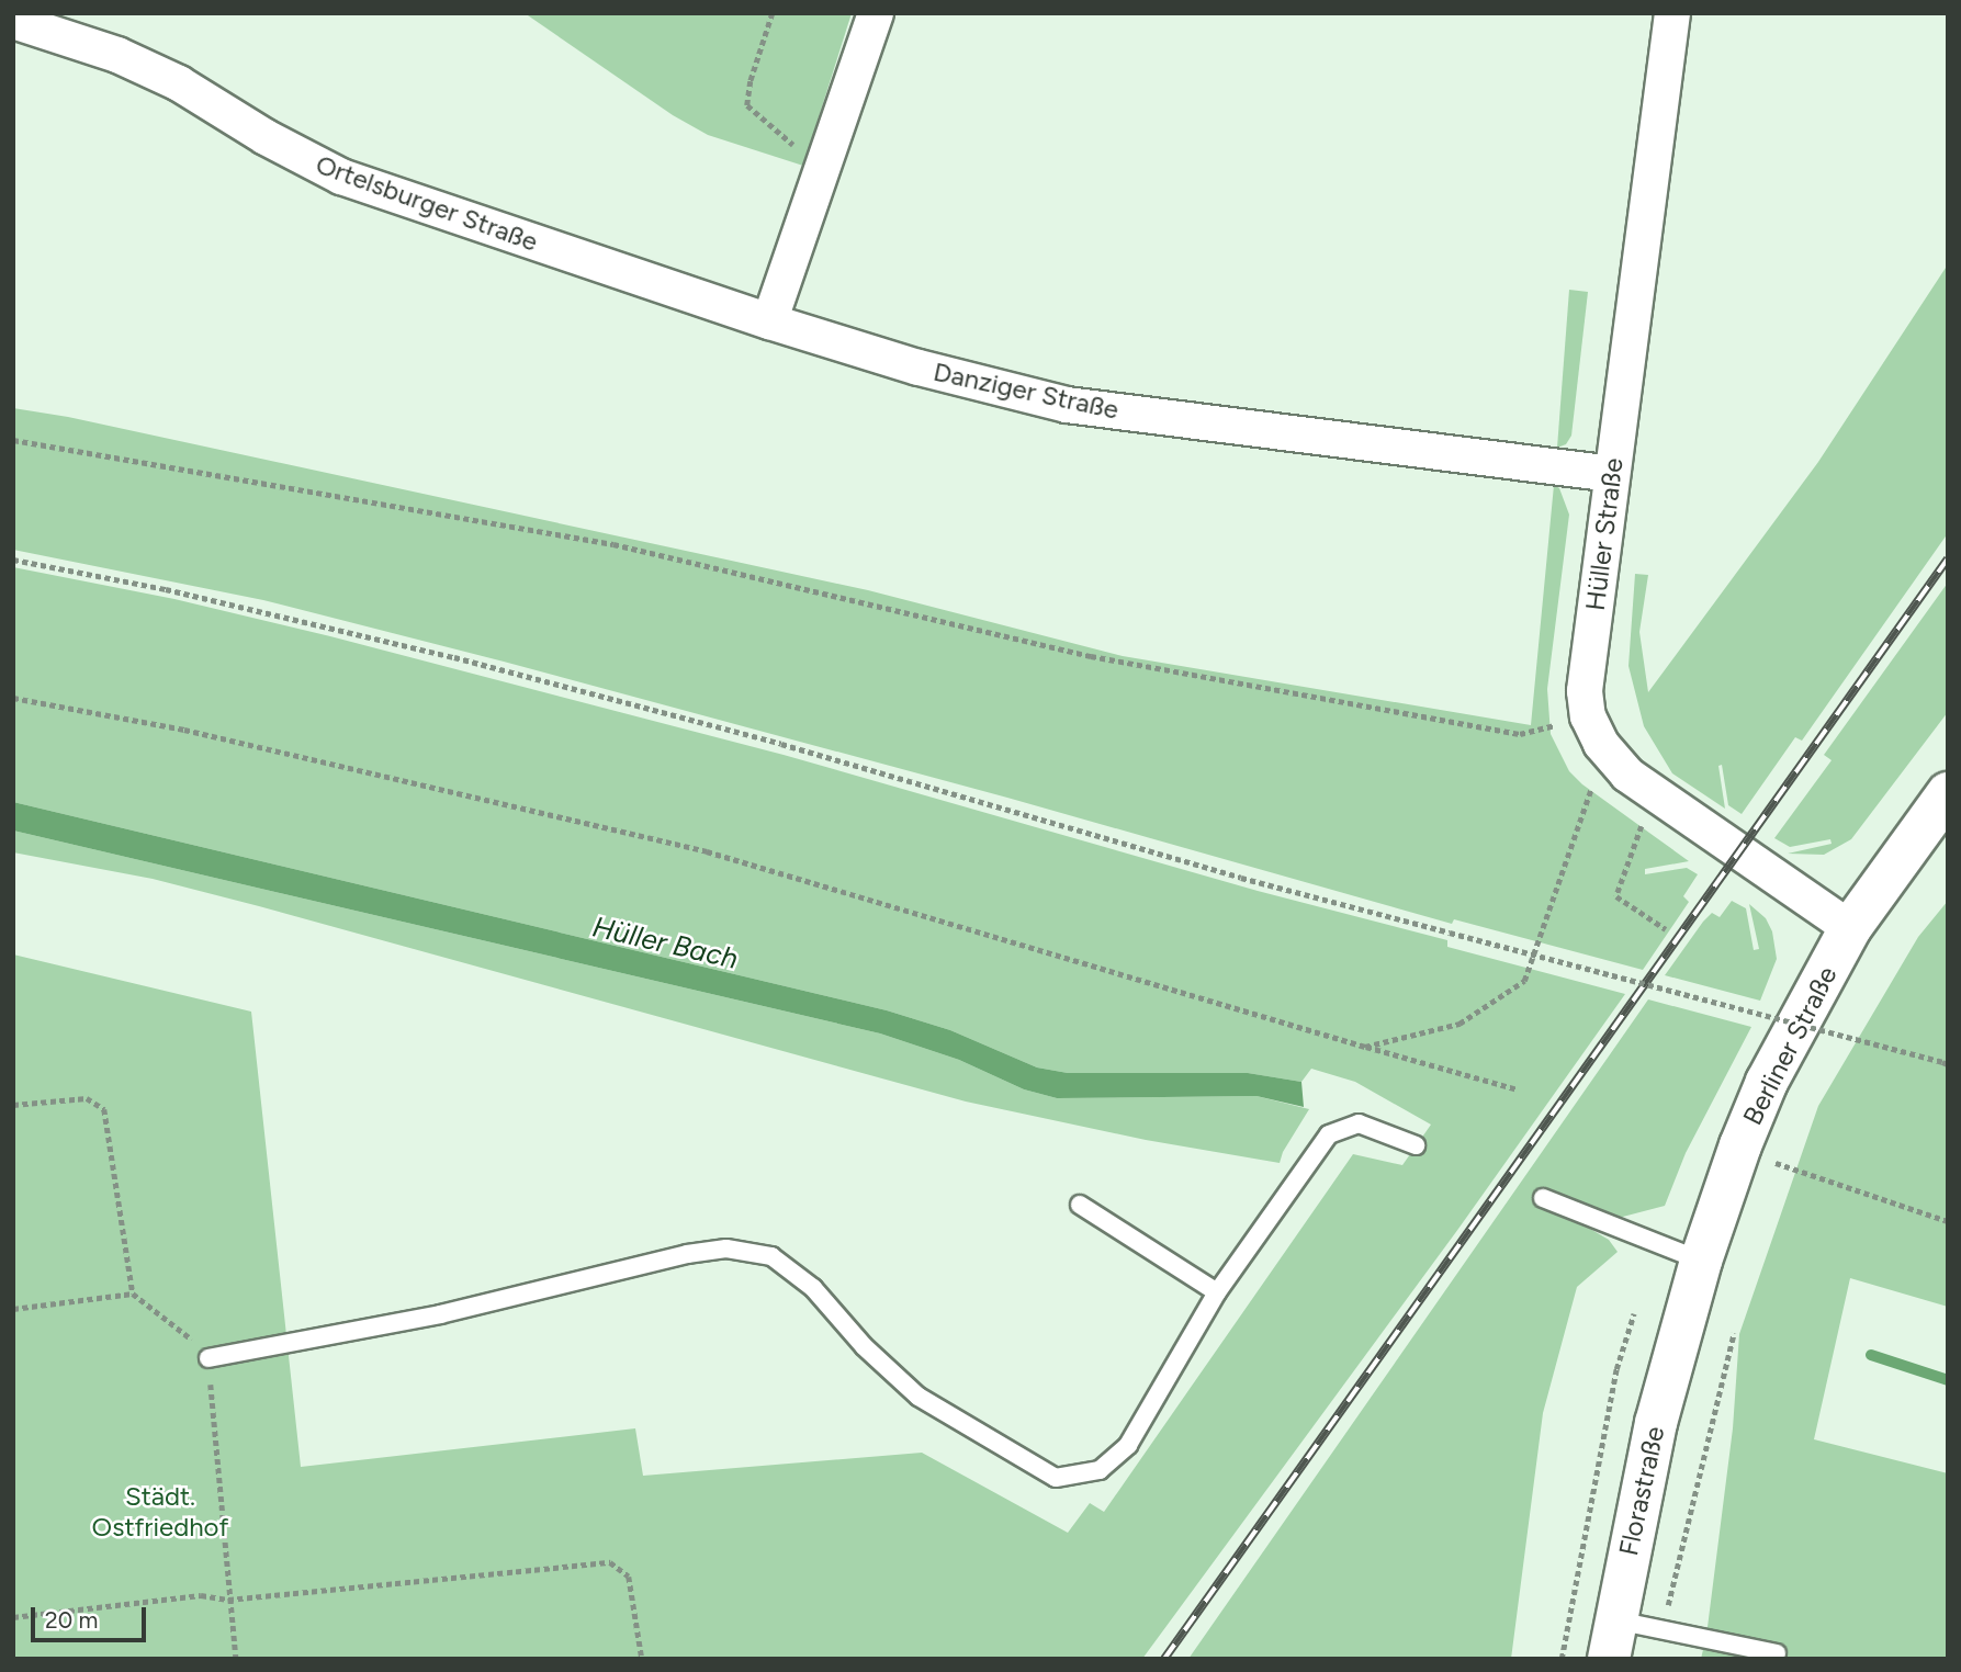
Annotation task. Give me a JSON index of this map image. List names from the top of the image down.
{
  "streets": {
    "main road": ["Berliner Straße", "Florastraße"],
    "street": ["Ortelsburger Straße", "Danziger Straße", "Hüller Straße"]
  },
  "crossings": [
    ["Ortelsburger Straße", "Danziger Straße"],
    ["Danziger Straße", "Hüller Straße"],
    ["Berliner Straße", "Florastraße"]
  ],
  "water": ["Hüller Bach"],
  "parks": ["Städt. Ostfriedhof"],
  "scale_bar": "20 m"
}
